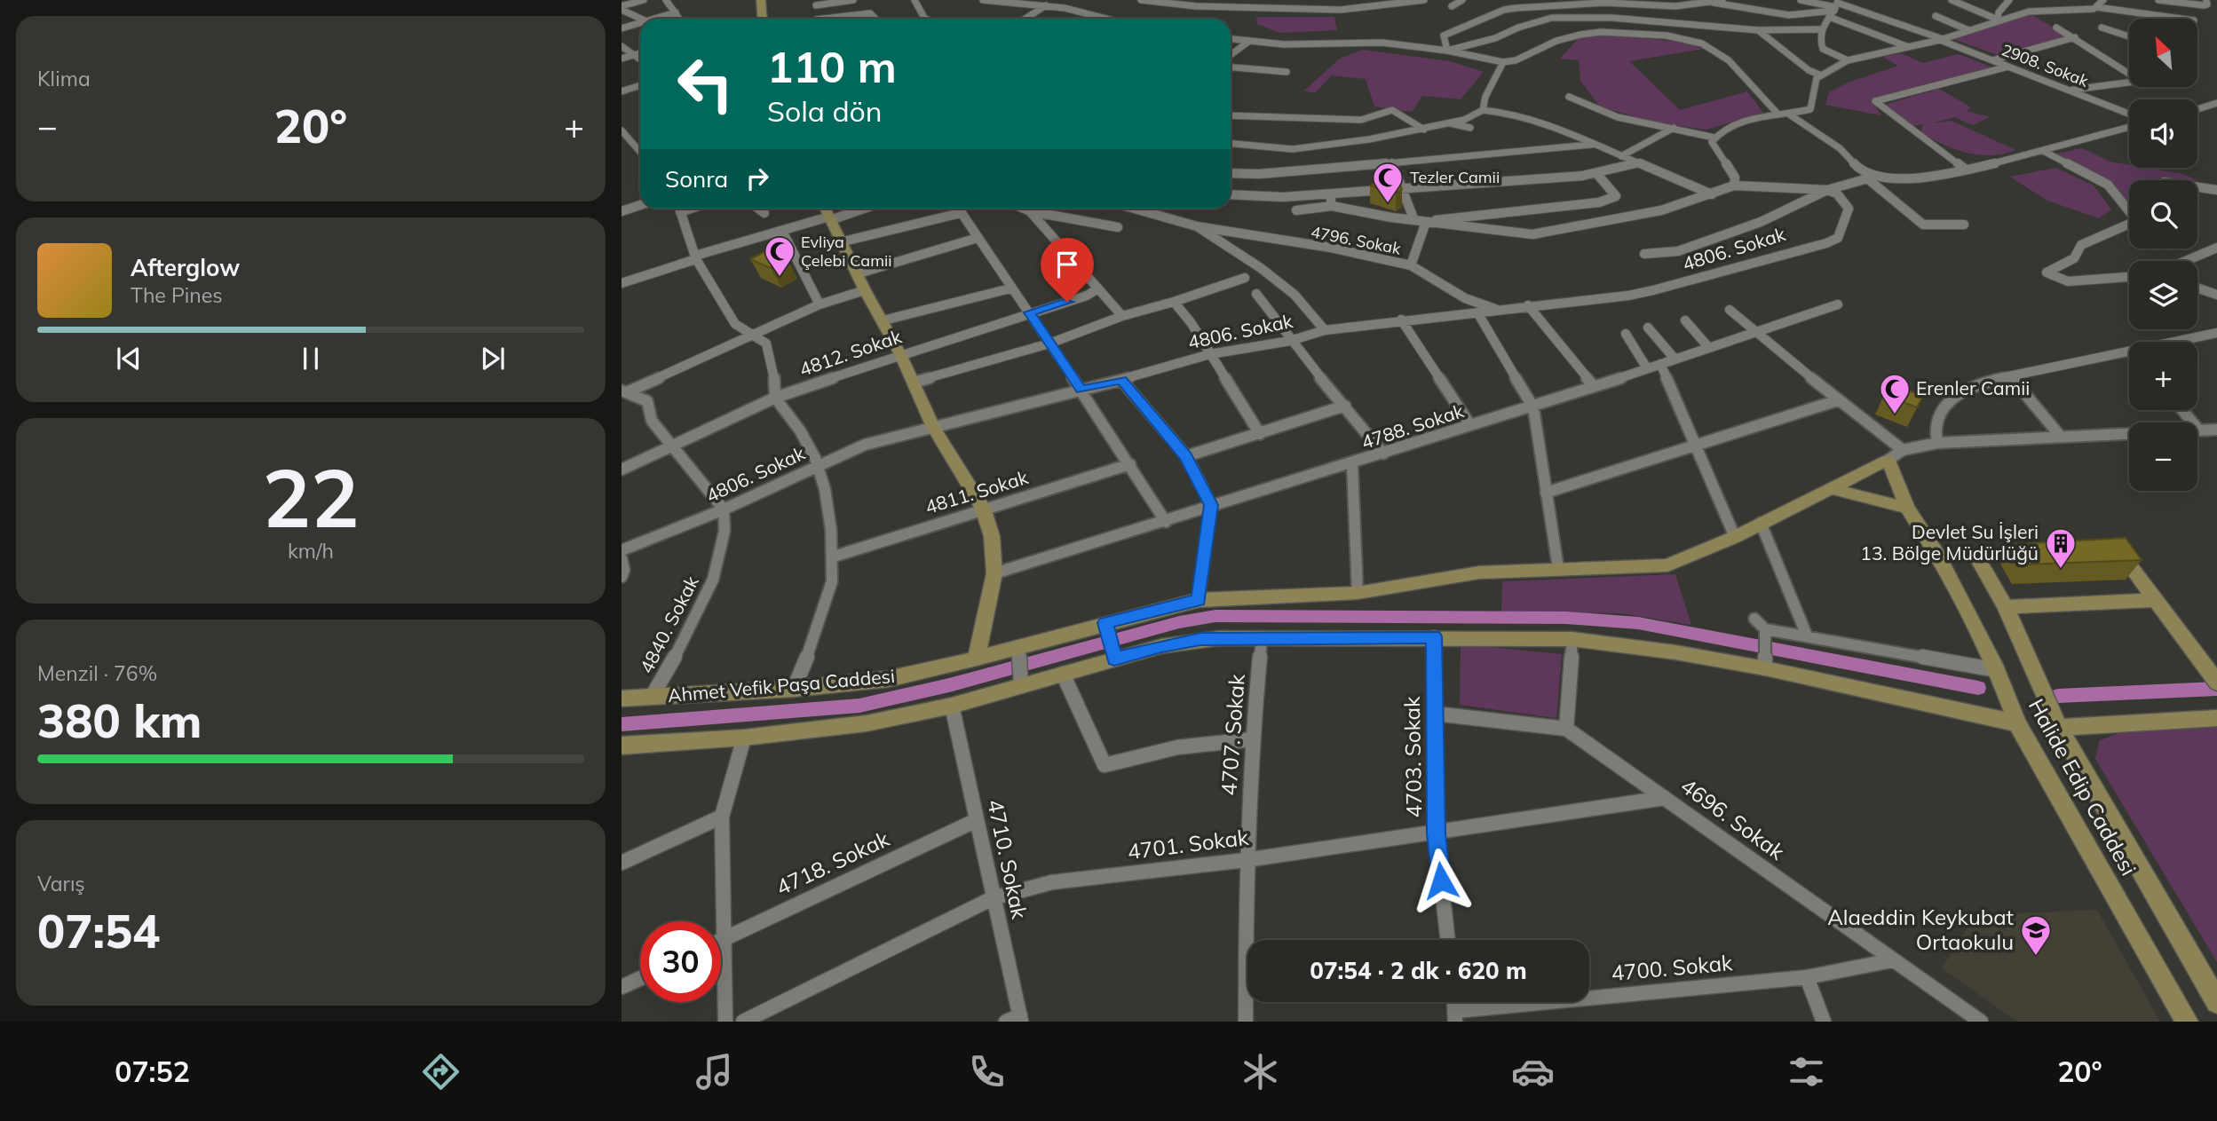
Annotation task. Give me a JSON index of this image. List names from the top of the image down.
{
  "streets": {
    "street": [
      "2908. Sokak",
      "4796. Sokak",
      "4806. Sokak",
      "4812. Sokak",
      "4788. Sokak",
      "4811. Sokak",
      "4840. Sokak",
      "Ahmet Vefik Paşa Caddesi",
      "4707. Sokak",
      "4703. Sokak",
      "Halide Edip Caddesi",
      "4696. Sokak",
      "4701. Sokak",
      "4710. Sokak",
      "4718. Sokak",
      "4700. Sokak"
    ]
  },
  "crossings": [
    ["4796. Sokak", "4806. Sokak"],
    ["4806. Sokak", "4840. Sokak"],
    ["4840. Sokak", "Ahmet Vefik Paşa Caddesi"],
    ["Ahmet Vefik Paşa Caddesi", "Halide Edip Caddesi"],
    ["4707. Sokak", "4701. Sokak"],
    ["4703. Sokak", "4696. Sokak"],
    ["4703. Sokak", "4701. Sokak"],
    ["4696. Sokak", "4701. Sokak"],
    ["4696. Sokak", "4700. Sokak"],
    ["4701. Sokak", "4710. Sokak"],
    ["4710. Sokak", "4718. Sokak"]
  ],
  "places": {
    "mosque": ["Tezler Camii", "Evliya Çelebi Camii", "Erenler Camii"],
    "building": ["Devlet Su İşleri 13. Bölge Müdürlüğü"],
    "school or university": ["Alaeddin Keykubat Ortaokulu"]
  },
  "north": "top left",
  "page": {
    "tile": [
      "Klima",
      ["22", "km/h"],
      ["Menzil · 76%", "380 km"],
      ["Varış", "07:54"]
    ],
    "map_buttons": ["+", "−"],
    "turn": ["110 m", "Sola dön"],
    "heat": ["−", "20°", "+"],
    "then": "Sonra",
    "song": ["Afterglow", "The Pines"],
    "limit": "30",
    "trip": "07:54 · 2 dk · 620 m",
    "tabs": ["07:52", "20°"]
  }
}
